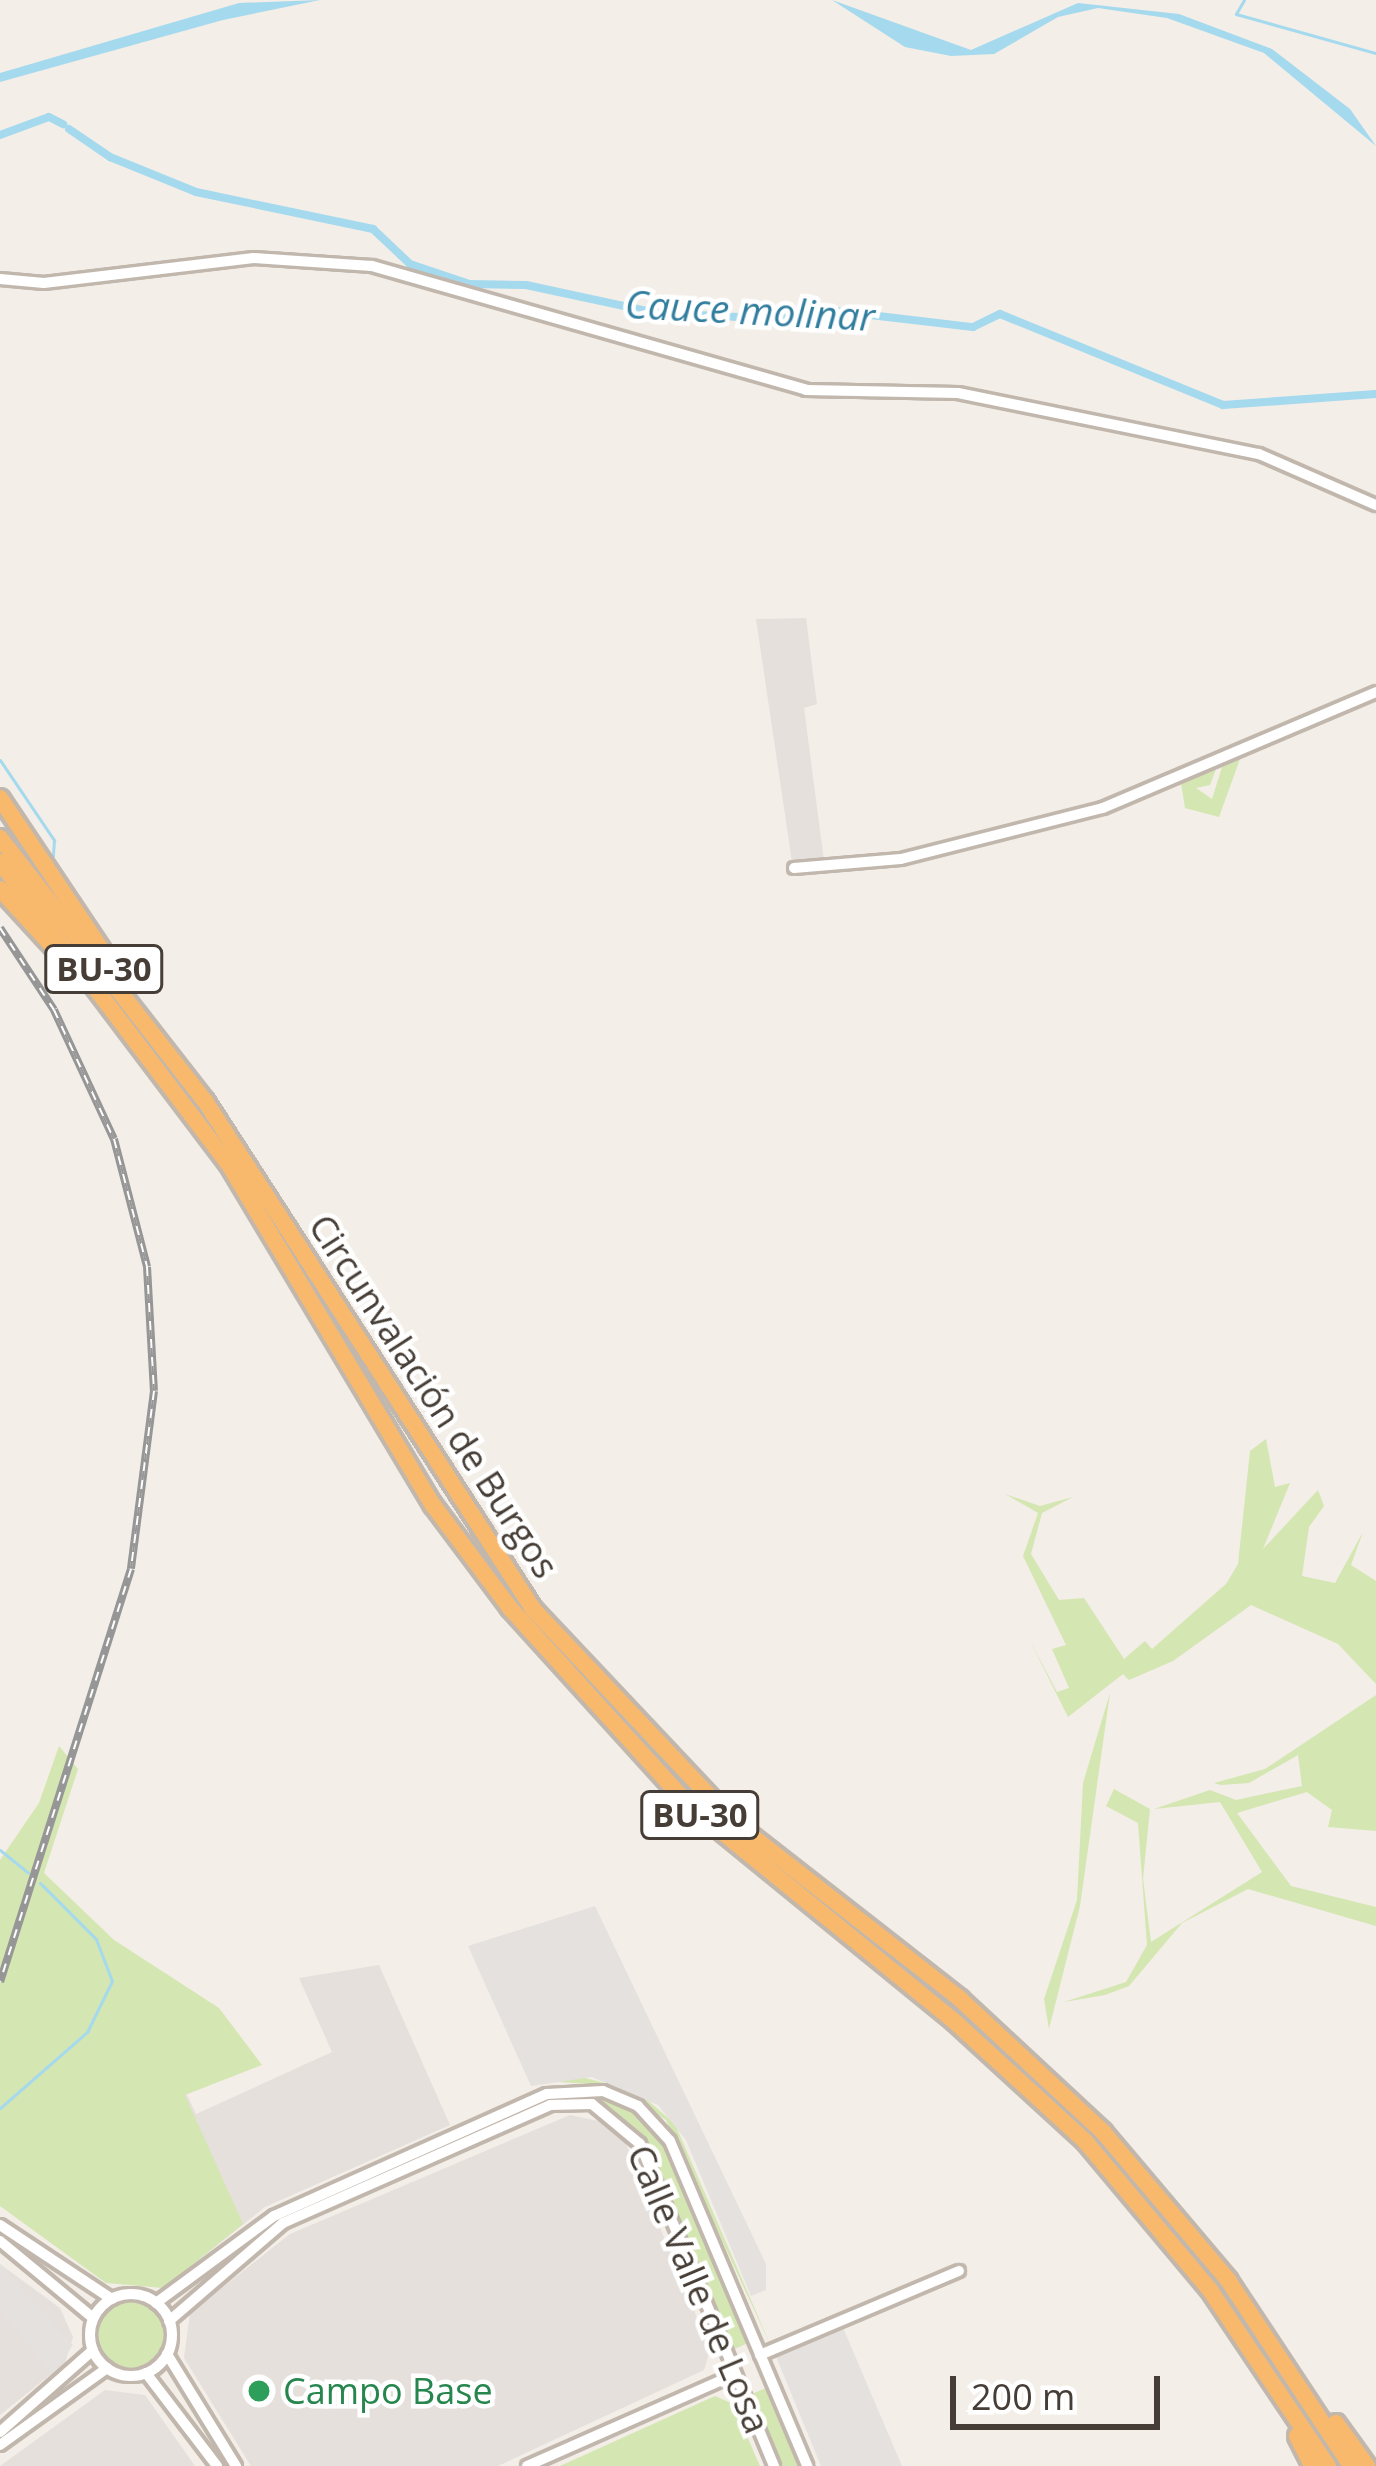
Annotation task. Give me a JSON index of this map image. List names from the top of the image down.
{
  "streets": {
    "highway": ["BU-30", "Circunvalación de Burgos"],
    "street": ["Calle Valle de Losa"]
  },
  "water": ["Cauce molinar"],
  "places": ["Campo Base"],
  "scale_bar": "200 m"
}
